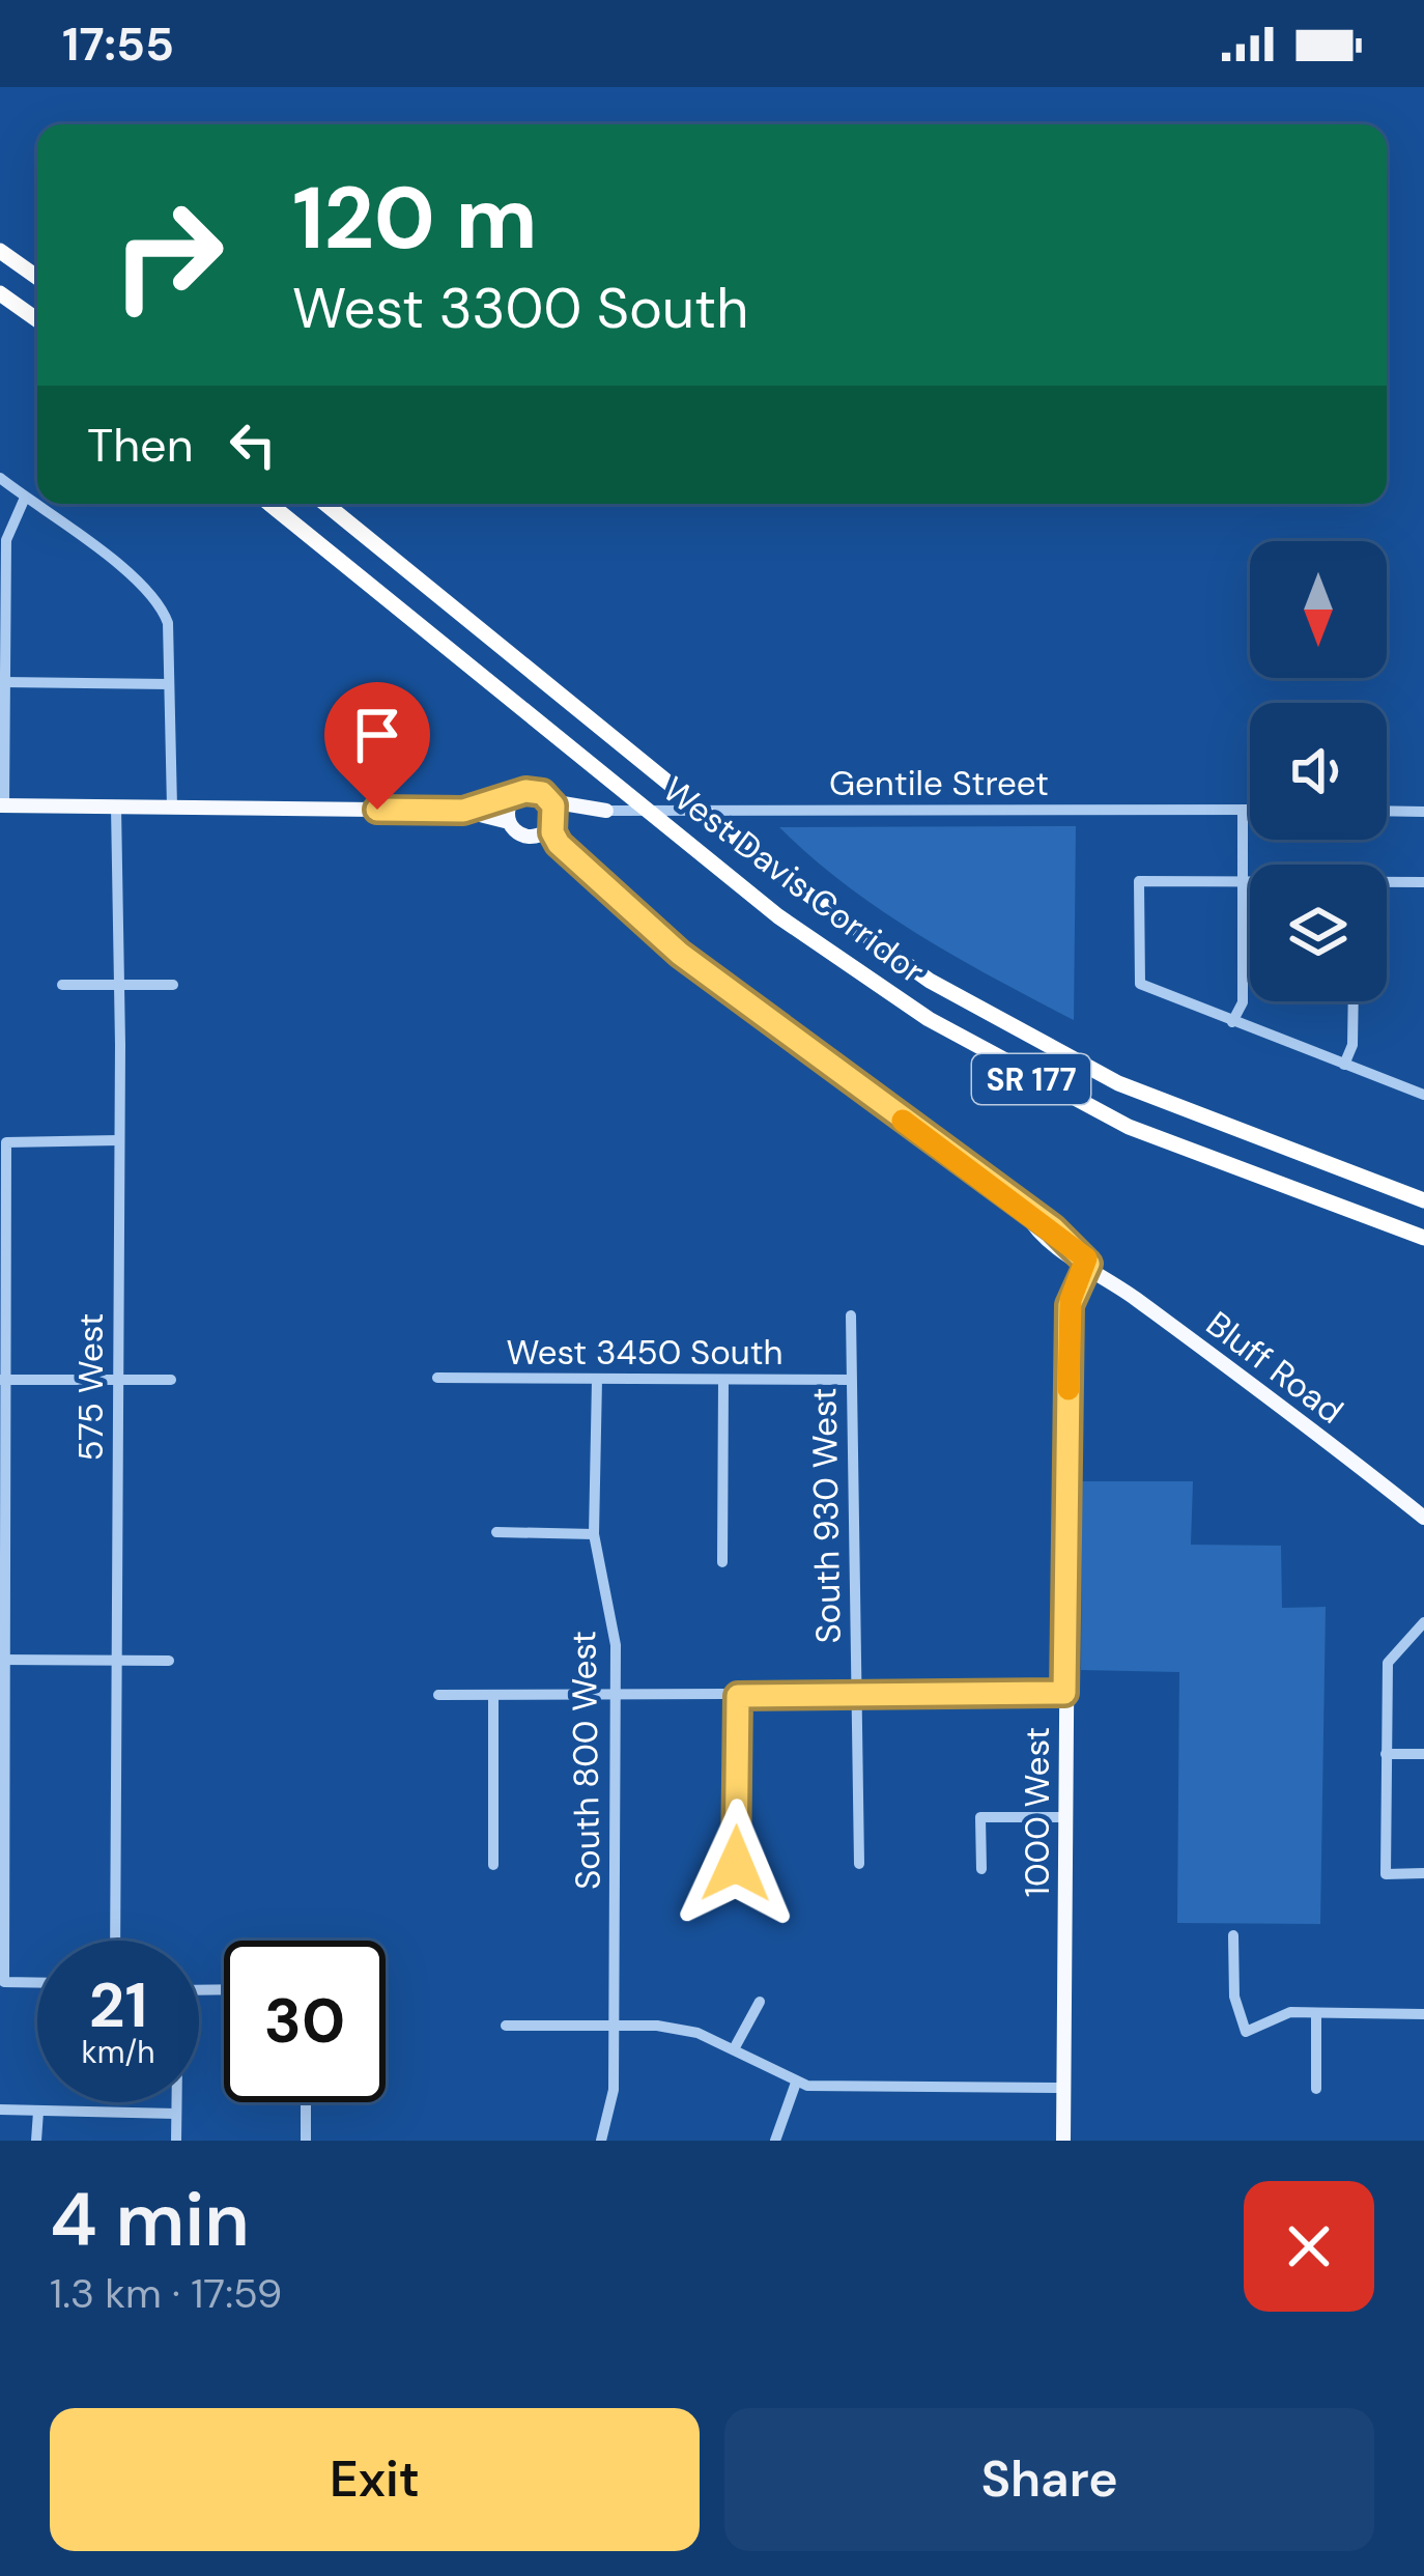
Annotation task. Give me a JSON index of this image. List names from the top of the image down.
{
  "streets": {
    "highway": ["West Davis Corridor", "SR 177"],
    "main road": ["Gentile Street", "Bluff Road", "1000 West"],
    "street": [
      "West 3450 South",
      "575 West",
      "South 930 West",
      "South 800 West"
    ]
  },
  "crossings": [
    ["Gentile Street", "Bluff Road"],
    ["West 3450 South", "South 930 West"],
    ["West 3450 South", "South 800 West"],
    ["Bluff Road", "1000 West"]
  ],
  "north": "bottom",
  "page": {
    "status": "17:55",
    "turn": ["120 m", "West 3300 South"],
    "then": "Then",
    "speed": "21 km/h",
    "limit": "30",
    "heading": ["4 min", "1.3 km · 17:59"],
    "buttons": ["Exit", "Share"]
  }
}
